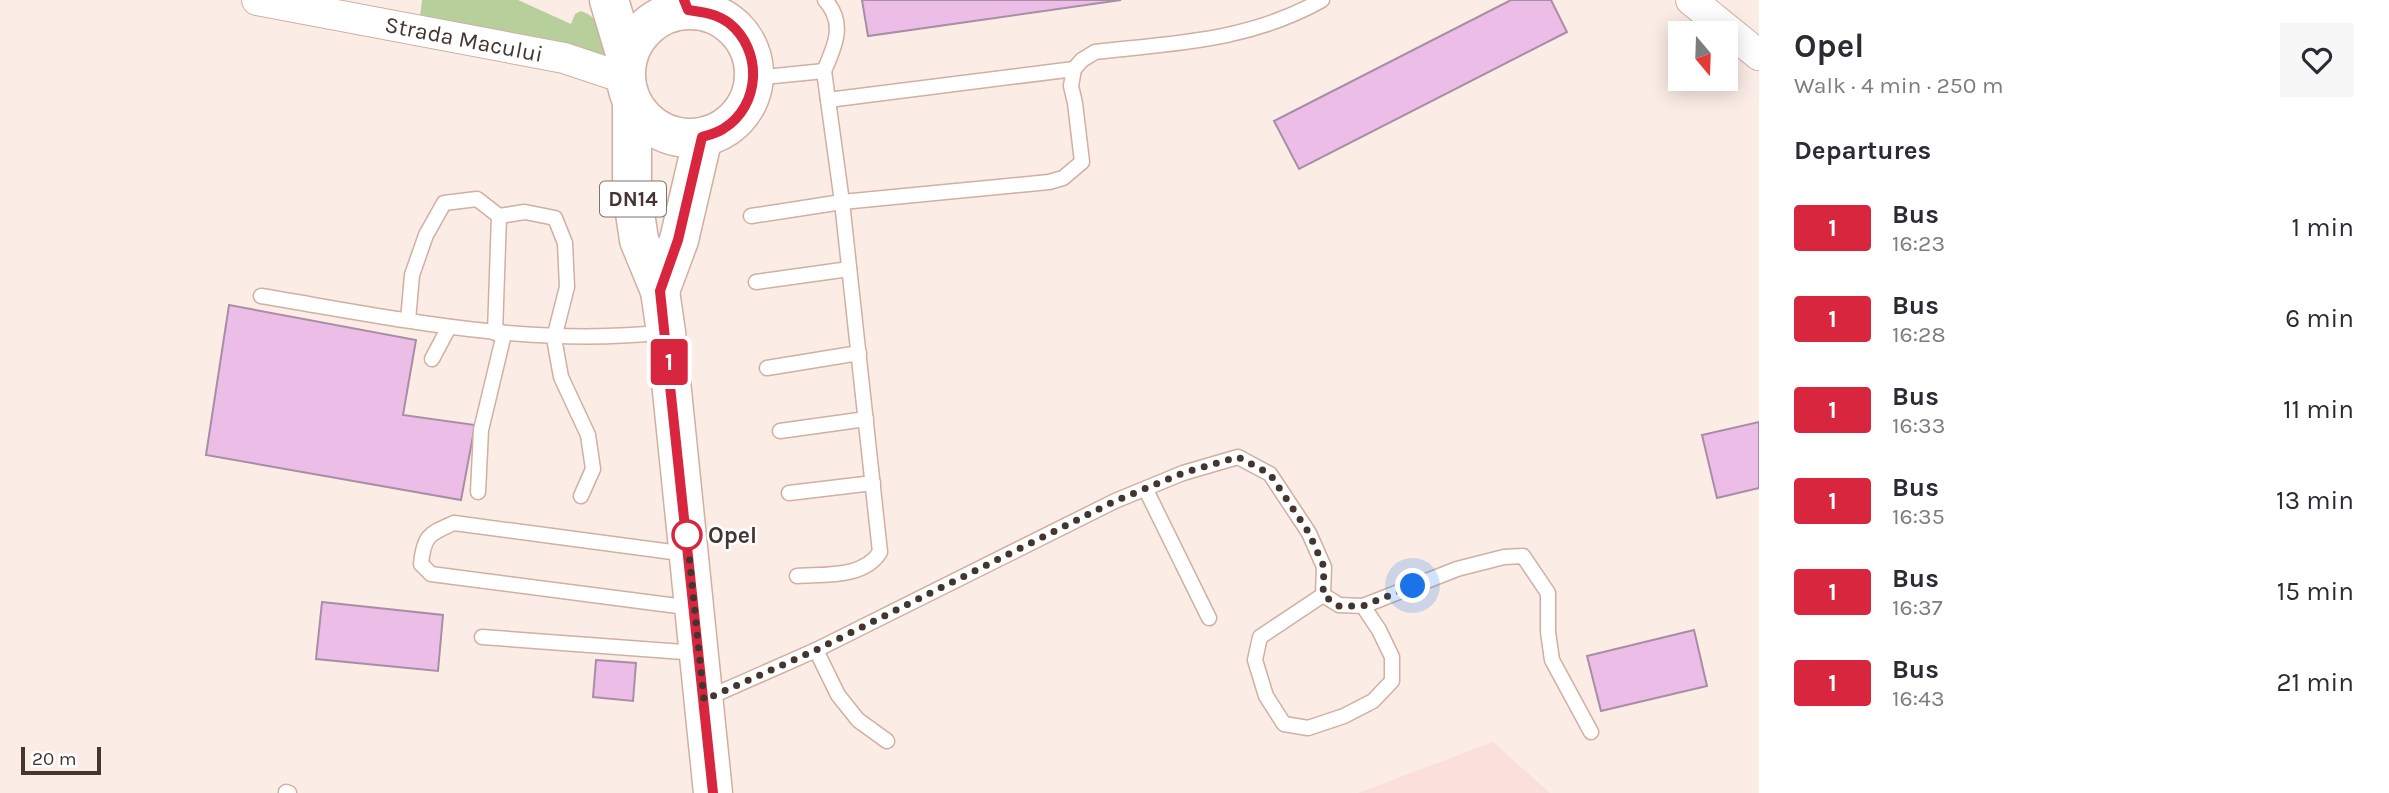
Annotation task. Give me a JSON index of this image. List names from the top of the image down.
{
  "streets": {
    "main road": ["DN14"],
    "street": ["Strada Macului"]
  },
  "crossings": [
    ["Strada Macului", "DN14"]
  ],
  "places": ["Opel"],
  "lines": ["bus line 1"],
  "scale_bar": "20 m",
  "north": "bottom",
  "page": {
    "on_map": "1",
    "heading": [
      ["Opel", "Walk · 4 min · 250 m"],
      "Departures"
    ],
    "list": [
      {
        "mark": "1",
        "name": "Bus",
        "note": "16:23",
        "value": "1 min"
      },
      {
        "mark": "1",
        "name": "Bus",
        "note": "16:28",
        "value": "6 min"
      },
      {
        "mark": "1",
        "name": "Bus",
        "note": "16:33",
        "value": "11 min"
      },
      {
        "mark": "1",
        "name": "Bus",
        "note": "16:35",
        "value": "13 min"
      },
      {
        "mark": "1",
        "name": "Bus",
        "note": "16:37",
        "value": "15 min"
      },
      {
        "mark": "1",
        "name": "Bus",
        "note": "16:43",
        "value": "21 min"
      }
    ],
    "scale": "20 m"
  }
}
